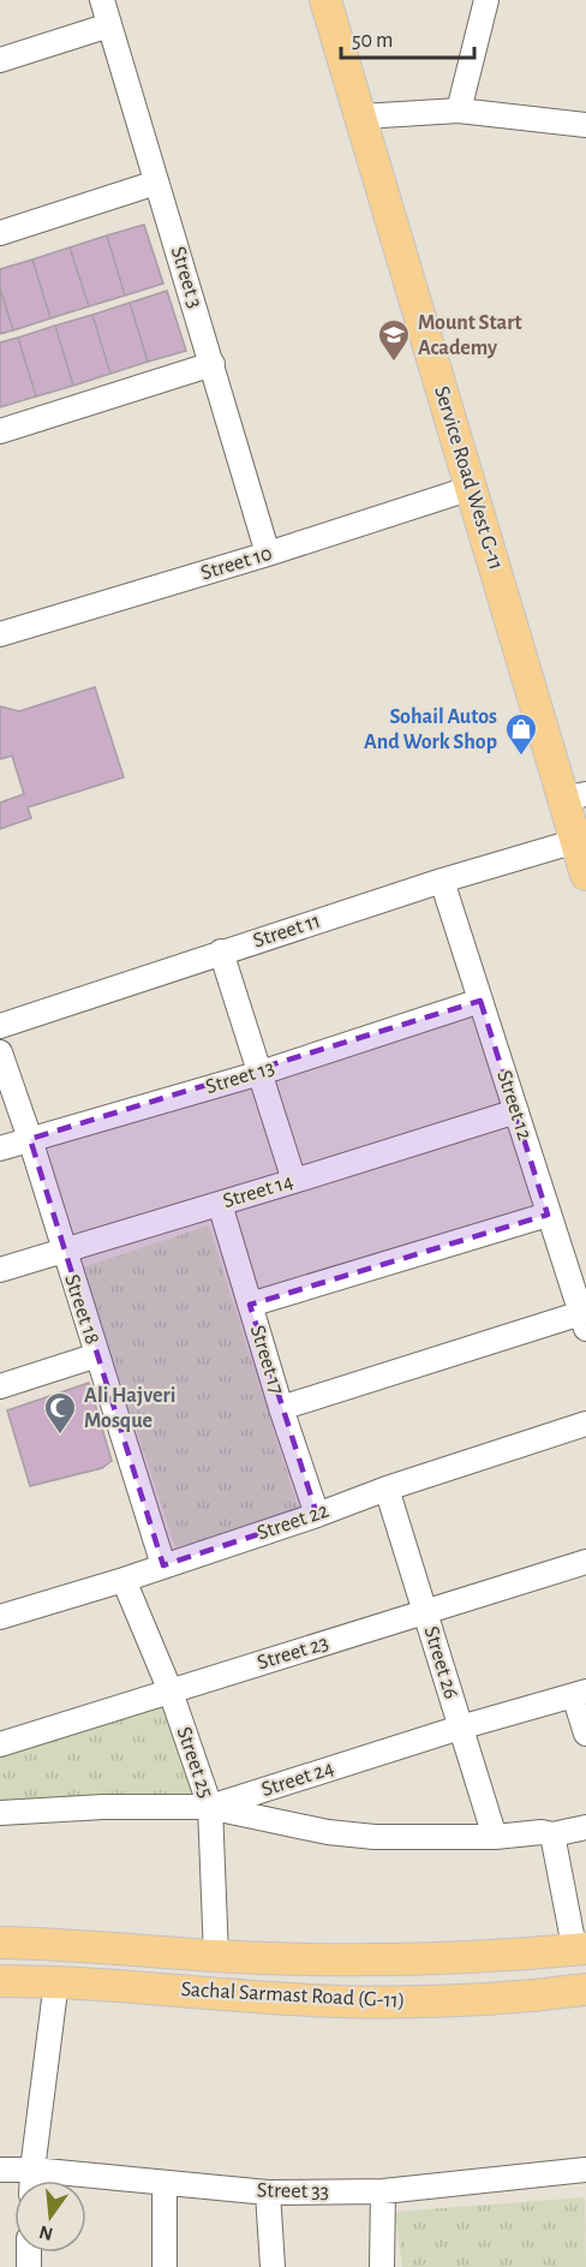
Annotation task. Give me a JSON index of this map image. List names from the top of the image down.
{
  "streets": {
    "main road": ["Service Road West G-11", "Sachal Sarmast Road (G-11)"],
    "street": [
      "Street 3",
      "Street 10",
      "Street 11",
      "Street 13",
      "Street 12",
      "Street 14",
      "Street 18",
      "Street 17",
      "Street 22",
      "Street 23",
      "Street 26",
      "Street 25",
      "Street 24",
      "Street 33"
    ]
  },
  "crossings": [
    ["Street 3", "Street 10"],
    ["Service Road West G-11", "Street 10"],
    ["Service Road West G-11", "Street 11"],
    ["Street 11", "Street 12"],
    ["Street 13", "Street 12"],
    ["Street 13", "Street 18"],
    ["Street 12", "Street 14"],
    ["Street 14", "Street 18"],
    ["Street 14", "Street 17"],
    ["Street 18", "Street 22"],
    ["Street 17", "Street 22"],
    ["Street 22", "Street 26"],
    ["Street 22", "Street 25"],
    ["Street 23", "Street 26"],
    ["Street 23", "Street 25"],
    ["Street 26", "Street 24"],
    ["Street 25", "Street 24"],
    ["Street 25", "Sachal Sarmast Road (G-11)"]
  ],
  "places": {
    "school or university": ["Mount Start Academy"],
    "shop": ["Sohail Autos And Work Shop"],
    "mosque": ["Ali Hajveri Mosque"]
  },
  "scale_bar": "50 m",
  "north": "bottom"
}
